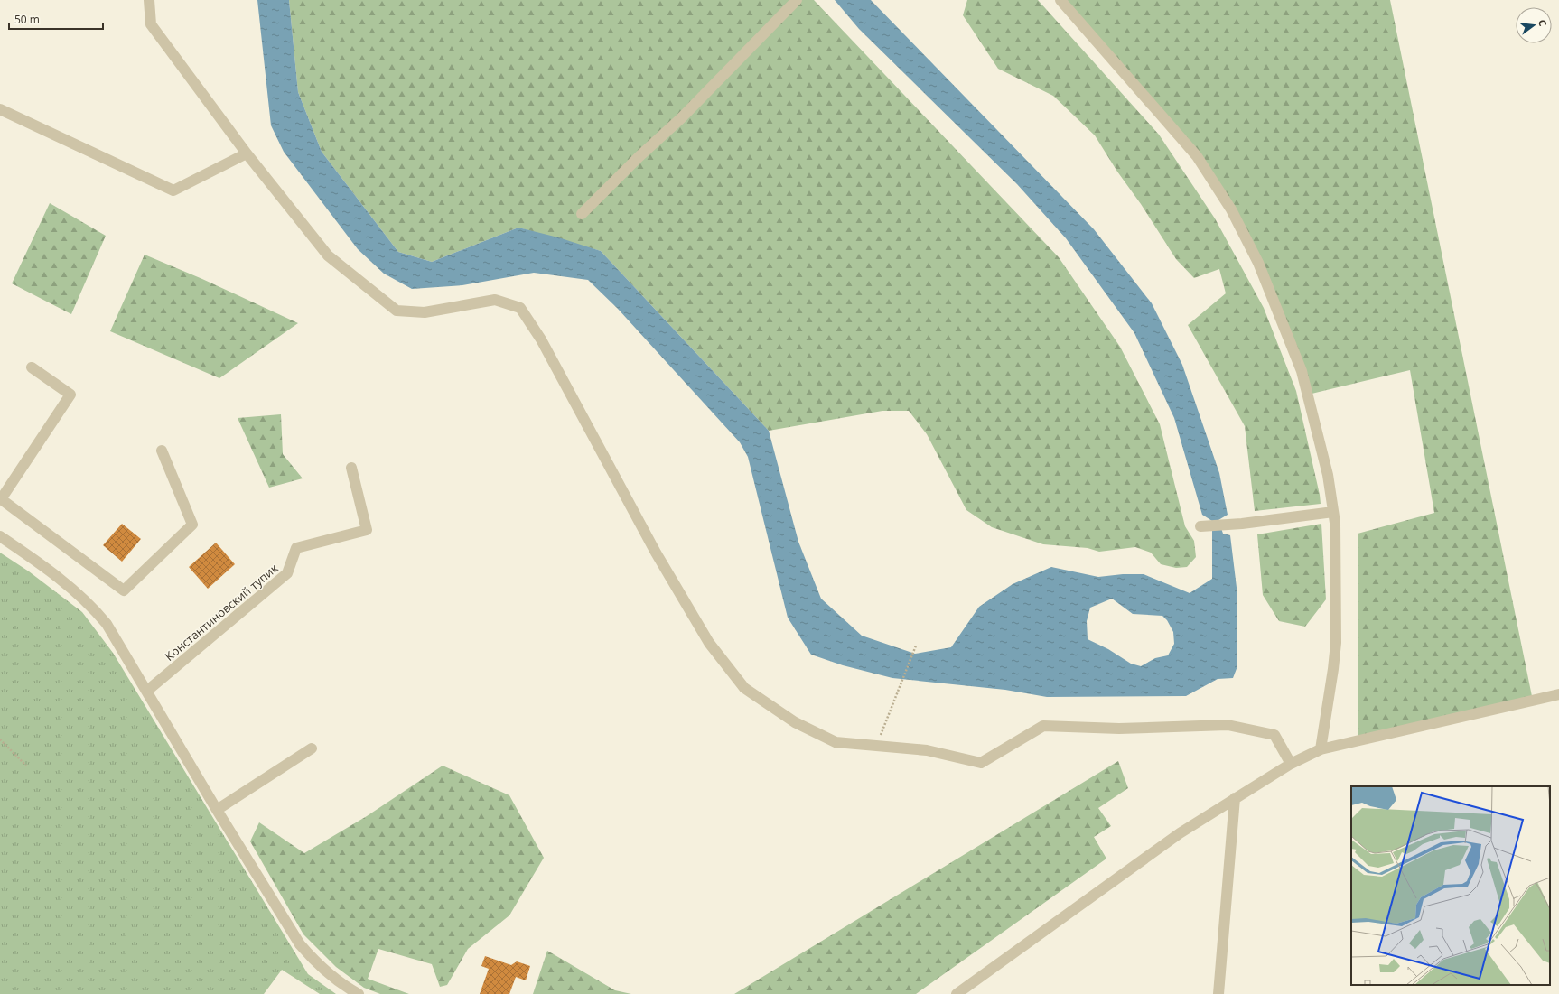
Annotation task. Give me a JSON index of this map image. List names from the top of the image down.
{
  "streets": {
    "street": ["Константиновский тупик"]
  },
  "scale_bar": "50 m",
  "north": "right"
}
